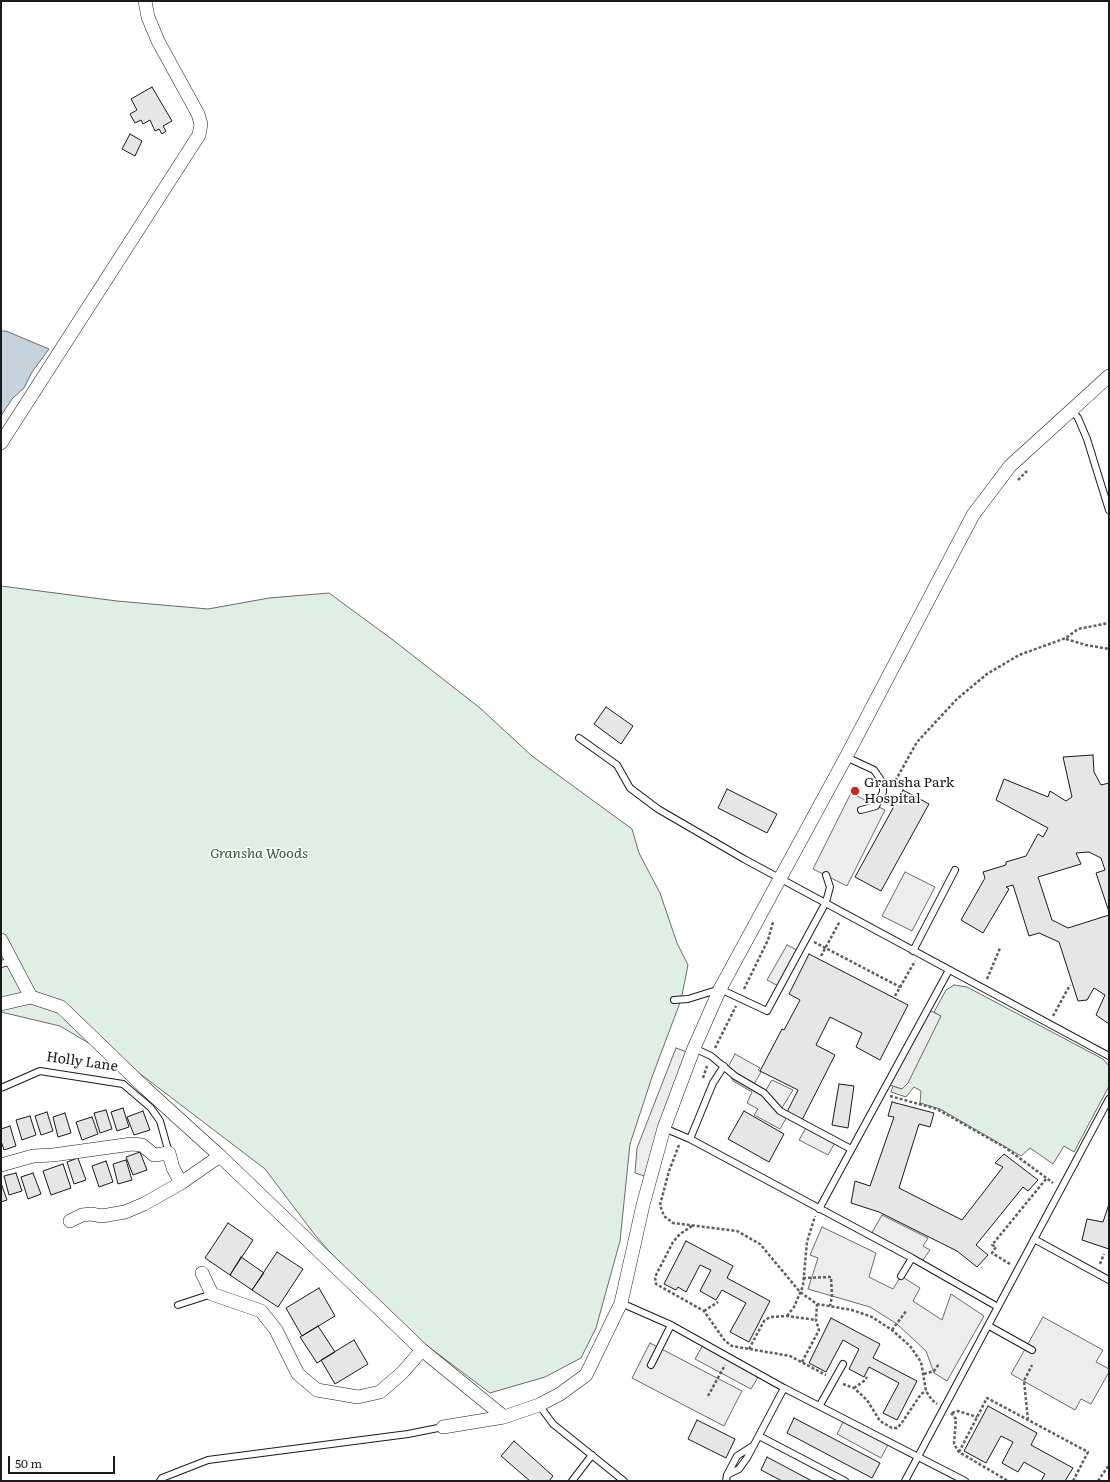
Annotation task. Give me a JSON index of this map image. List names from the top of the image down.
{
  "streets": {
    "street": ["Holly Lane"]
  },
  "parks": ["Gransha Woods"],
  "places": ["Gransha Park Hospital"],
  "scale_bar": "50 m"
}
